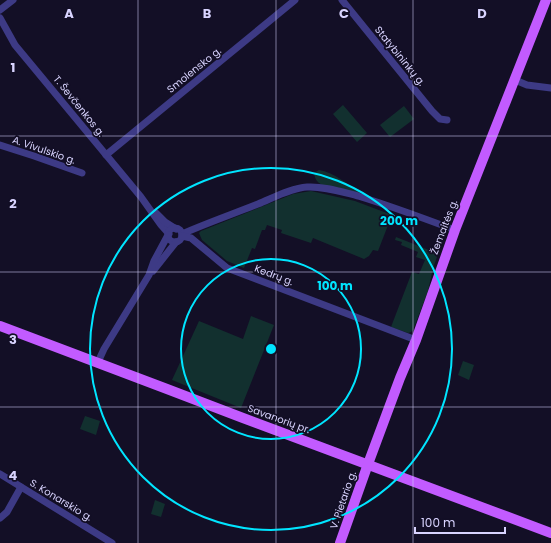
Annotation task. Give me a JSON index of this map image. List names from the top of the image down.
{
  "streets": {
    "main road": ["Žemaitės g.", "Savanorių pr.", "V. Pietario g."],
    "street": [
      "Statybininkų g.",
      "Smolensko g.",
      "T. Ševčenkos g.",
      "A. Vivulskio g.",
      "Kedrų g.",
      "S. Konarskio g."
    ]
  },
  "crossings": [
    ["Smolensko g.", "T. Ševčenkos g."],
    ["T. Ševčenkos g.", "Kedrų g."],
    ["Žemaitės g.", "Kedrų g."],
    ["Žemaitės g.", "Savanorių pr."],
    ["Žemaitės g.", "V. Pietario g."],
    ["Savanorių pr.", "V. Pietario g."]
  ],
  "scale_bar": "100 m",
  "grid": {
    "columns": [
      "A",
      "B",
      "C",
      "D"
    ],
    "rows": [
      "1",
      "2",
      "3",
      "4"
    ]
  },
  "rings": ["200 m", "100 m"]
}
